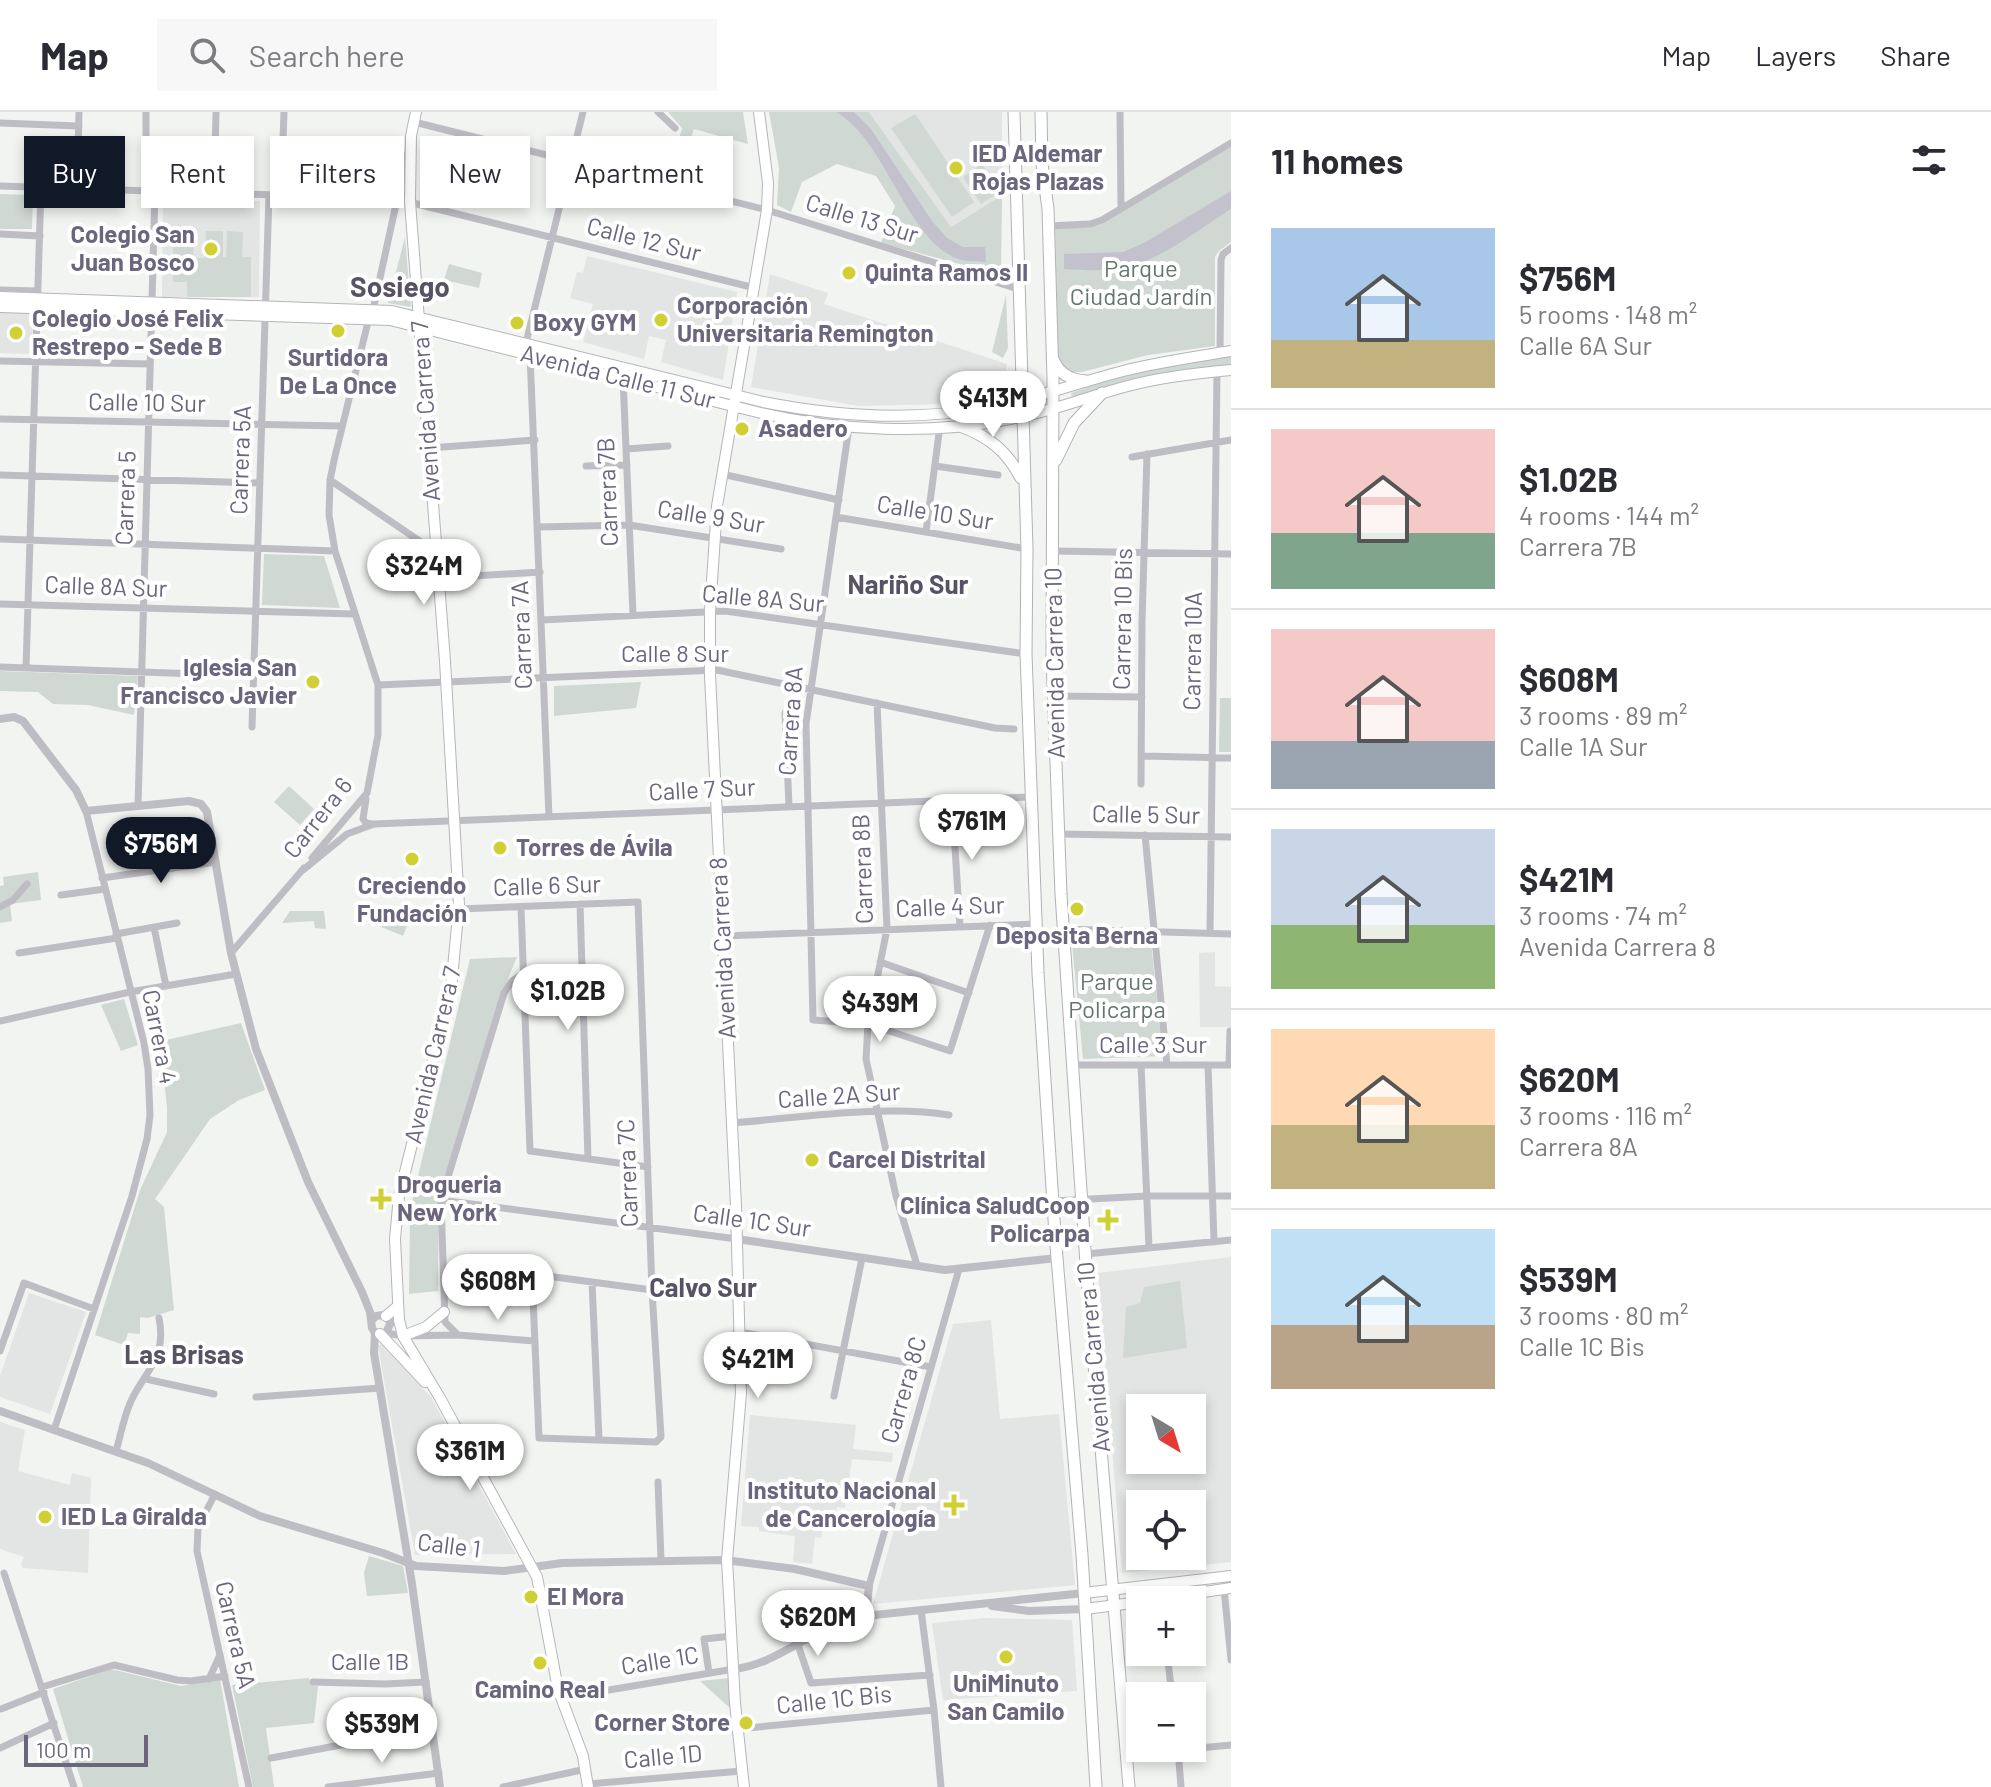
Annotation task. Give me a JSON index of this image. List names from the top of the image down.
{
  "streets": {
    "main road": [
      "Avenida Calle 11 Sur",
      "Avenida Carrera 7",
      "Avenida Carrera 10",
      "Avenida Carrera 8"
    ],
    "street": [
      "Calle 13 Sur",
      "Calle 12 Sur",
      "Calle 10 Sur",
      "Carrera 5A",
      "Carrera 7B",
      "Carrera 5",
      "Calle 9 Sur",
      "Calle 8A Sur",
      "Carrera 10 Bis",
      "Carrera 7A",
      "Carrera 10A",
      "Calle 8 Sur",
      "Carrera 8A",
      "Calle 7 Sur",
      "Calle 5 Sur",
      "Carrera 6",
      "Carrera 8B",
      "Calle 6 Sur",
      "Calle 4 Sur",
      "Carrera 4",
      "Calle 3 Sur",
      "Calle 2A Sur",
      "Carrera 7C",
      "Calle 1C Sur",
      "Carrera 8C",
      "Calle 1",
      "Calle 1C",
      "Calle 1B",
      "Calle 1C Bis",
      "Calle 1D"
    ]
  },
  "crossings": [
    ["Calle 13 Sur", "Avenida Carrera 7"],
    ["Calle 13 Sur", "Avenida Carrera 10"],
    ["Calle 13 Sur", "Avenida Carrera 8"],
    ["Calle 12 Sur", "Avenida Carrera 7"],
    ["Calle 12 Sur", "Carrera 5A"],
    ["Calle 12 Sur", "Carrera 7A"],
    ["Calle 12 Sur", "Avenida Carrera 8"],
    ["Avenida Calle 11 Sur", "Avenida Carrera 7"],
    ["Avenida Calle 11 Sur", "Carrera 5A"],
    ["Avenida Calle 11 Sur", "Carrera 7B"],
    ["Avenida Calle 11 Sur", "Carrera 5"],
    ["Avenida Calle 11 Sur", "Carrera 7A"],
    ["Avenida Calle 11 Sur", "Carrera 10A"],
    ["Avenida Calle 11 Sur", "Avenida Carrera 10"],
    ["Avenida Calle 11 Sur", "Carrera 8A"],
    ["Avenida Calle 11 Sur", "Carrera 6"],
    ["Avenida Calle 11 Sur", "Avenida Carrera 8"],
    ["Calle 10 Sur", "Carrera 5A"],
    ["Calle 10 Sur", "Carrera 5"],
    ["Calle 10 Sur", "Avenida Carrera 10"],
    ["Calle 10 Sur", "Carrera 8A"],
    ["Calle 10 Sur", "Carrera 6"],
    ["Avenida Carrera 7", "Calle 8 Sur"],
    ["Avenida Carrera 7", "Calle 7 Sur"],
    ["Avenida Carrera 7", "Carrera 6"],
    ["Avenida Carrera 7", "Calle 6 Sur"],
    ["Avenida Carrera 7", "Calle 1"],
    ["Avenida Carrera 7", "Calle 1D"],
    ["Carrera 5A", "Calle 8A Sur"],
    ["Carrera 5A", "Calle 1"],
    ["Carrera 7B", "Calle 9 Sur"],
    ["Carrera 7B", "Calle 8A Sur"],
    ["Carrera 5", "Calle 8A Sur"],
    ["Calle 9 Sur", "Carrera 7A"],
    ["Calle 9 Sur", "Avenida Carrera 8"],
    ["Calle 8A Sur", "Carrera 7A"],
    ["Calle 8A Sur", "Avenida Carrera 10"],
    ["Calle 8A Sur", "Carrera 8A"],
    ["Calle 8A Sur", "Carrera 6"],
    ["Calle 8A Sur", "Avenida Carrera 8"],
    ["Carrera 7A", "Calle 8 Sur"],
    ["Carrera 7A", "Calle 7 Sur"],
    ["Carrera 10A", "Calle 5 Sur"],
    ["Calle 8 Sur", "Carrera 8A"],
    ["Calle 8 Sur", "Carrera 6"],
    ["Calle 8 Sur", "Carrera 8B"],
    ["Calle 8 Sur", "Avenida Carrera 8"],
    ["Avenida Carrera 10", "Calle 7 Sur"],
    ["Avenida Carrera 10", "Calle 5 Sur"],
    ["Avenida Carrera 10", "Calle 4 Sur"],
    ["Avenida Carrera 10", "Calle 3 Sur"],
    ["Avenida Carrera 10", "Calle 1C Sur"],
    ["Carrera 8A", "Calle 7 Sur"],
    ["Carrera 8A", "Carrera 8B"],
    ["Carrera 8A", "Calle 4 Sur"],
    ["Calle 7 Sur", "Carrera 6"],
    ["Calle 7 Sur", "Carrera 8B"],
    ["Calle 7 Sur", "Avenida Carrera 8"],
    ["Carrera 8B", "Calle 4 Sur"],
    ["Carrera 8B", "Calle 2A Sur"],
    ["Carrera 8B", "Calle 1C Sur"],
    ["Calle 6 Sur", "Carrera 7C"],
    ["Calle 4 Sur", "Avenida Carrera 8"],
    ["Avenida Carrera 8", "Calle 2A Sur"],
    ["Avenida Carrera 8", "Calle 1C Sur"],
    ["Avenida Carrera 8", "Calle 1"],
    ["Avenida Carrera 8", "Calle 1C"],
    ["Avenida Carrera 8", "Calle 1C Bis"],
    ["Avenida Carrera 8", "Calle 1D"],
    ["Carrera 4", "Calle 1"],
    ["Carrera 7C", "Calle 1C Sur"],
    ["Calle 1C Sur", "Carrera 8C"],
    ["Carrera 8C", "Calle 1"]
  ],
  "districts": [
    "Sosiego",
    "Nariño Sur",
    "Calvo Sur",
    "Las Brisas"
  ],
  "parks": ["Parque Ciudad Jardín", "Parque Policarpa"],
  "places": {
    "other": [
      "IED Aldemar Rojas Plazas",
      "Colegio San Juan Bosco",
      "Quinta Ramos II",
      "Corporación Universitaria Remington",
      "Boxy GYM",
      "Surtidora De La Once",
      "Colegio José Felix Restrepo - Sede B",
      "Asadero",
      "Iglesia San Francisco Javier",
      "Torres de Ávila",
      "Creciendo Fundación",
      "Deposita Berna",
      "Carcel Distrital",
      "IED La Giralda",
      "El Mora",
      "UniMinuto San Camilo",
      "Camino Real",
      "Corner Store"
    ],
    "health": ["Drogueria New York", "Clínica SaludCoop Policarpa", "Instituto Nacional de Cancerología"]
  },
  "scale_bar": "100 m",
  "north": "bottom right",
  "page": {
    "header": "Map",
    "search": "Search here",
    "nav": ["Map", "Layers", "Share"],
    "heading": "11 homes",
    "chip": [
      "Buy",
      "Rent",
      "Filters",
      "New",
      "Apartment"
    ],
    "list": [
      {
        "name": "$756M",
        "note": "5 rooms · 148 m² · Calle 6A Sur"
      },
      {
        "name": "$1.02B",
        "note": "4 rooms · 144 m² · Carrera 7B"
      },
      {
        "name": "$608M",
        "note": "3 rooms · 89 m² · Calle 1A Sur"
      },
      {
        "name": "$421M",
        "note": "3 rooms · 74 m² · Avenida Carrera 8"
      },
      {
        "name": "$620M",
        "note": "3 rooms · 116 m² · Carrera 8A"
      },
      {
        "name": "$539M",
        "note": "3 rooms · 80 m² · Calle 1C Bis"
      }
    ],
    "price": [
      "$413M",
      "$324M",
      "$761M",
      "$756M",
      "$1.02B",
      "$439M",
      "$608M",
      "$421M",
      "$361M",
      "$620M",
      "$539M"
    ],
    "map_buttons": ["+", "−"],
    "scale": "100 m"
  }
}
